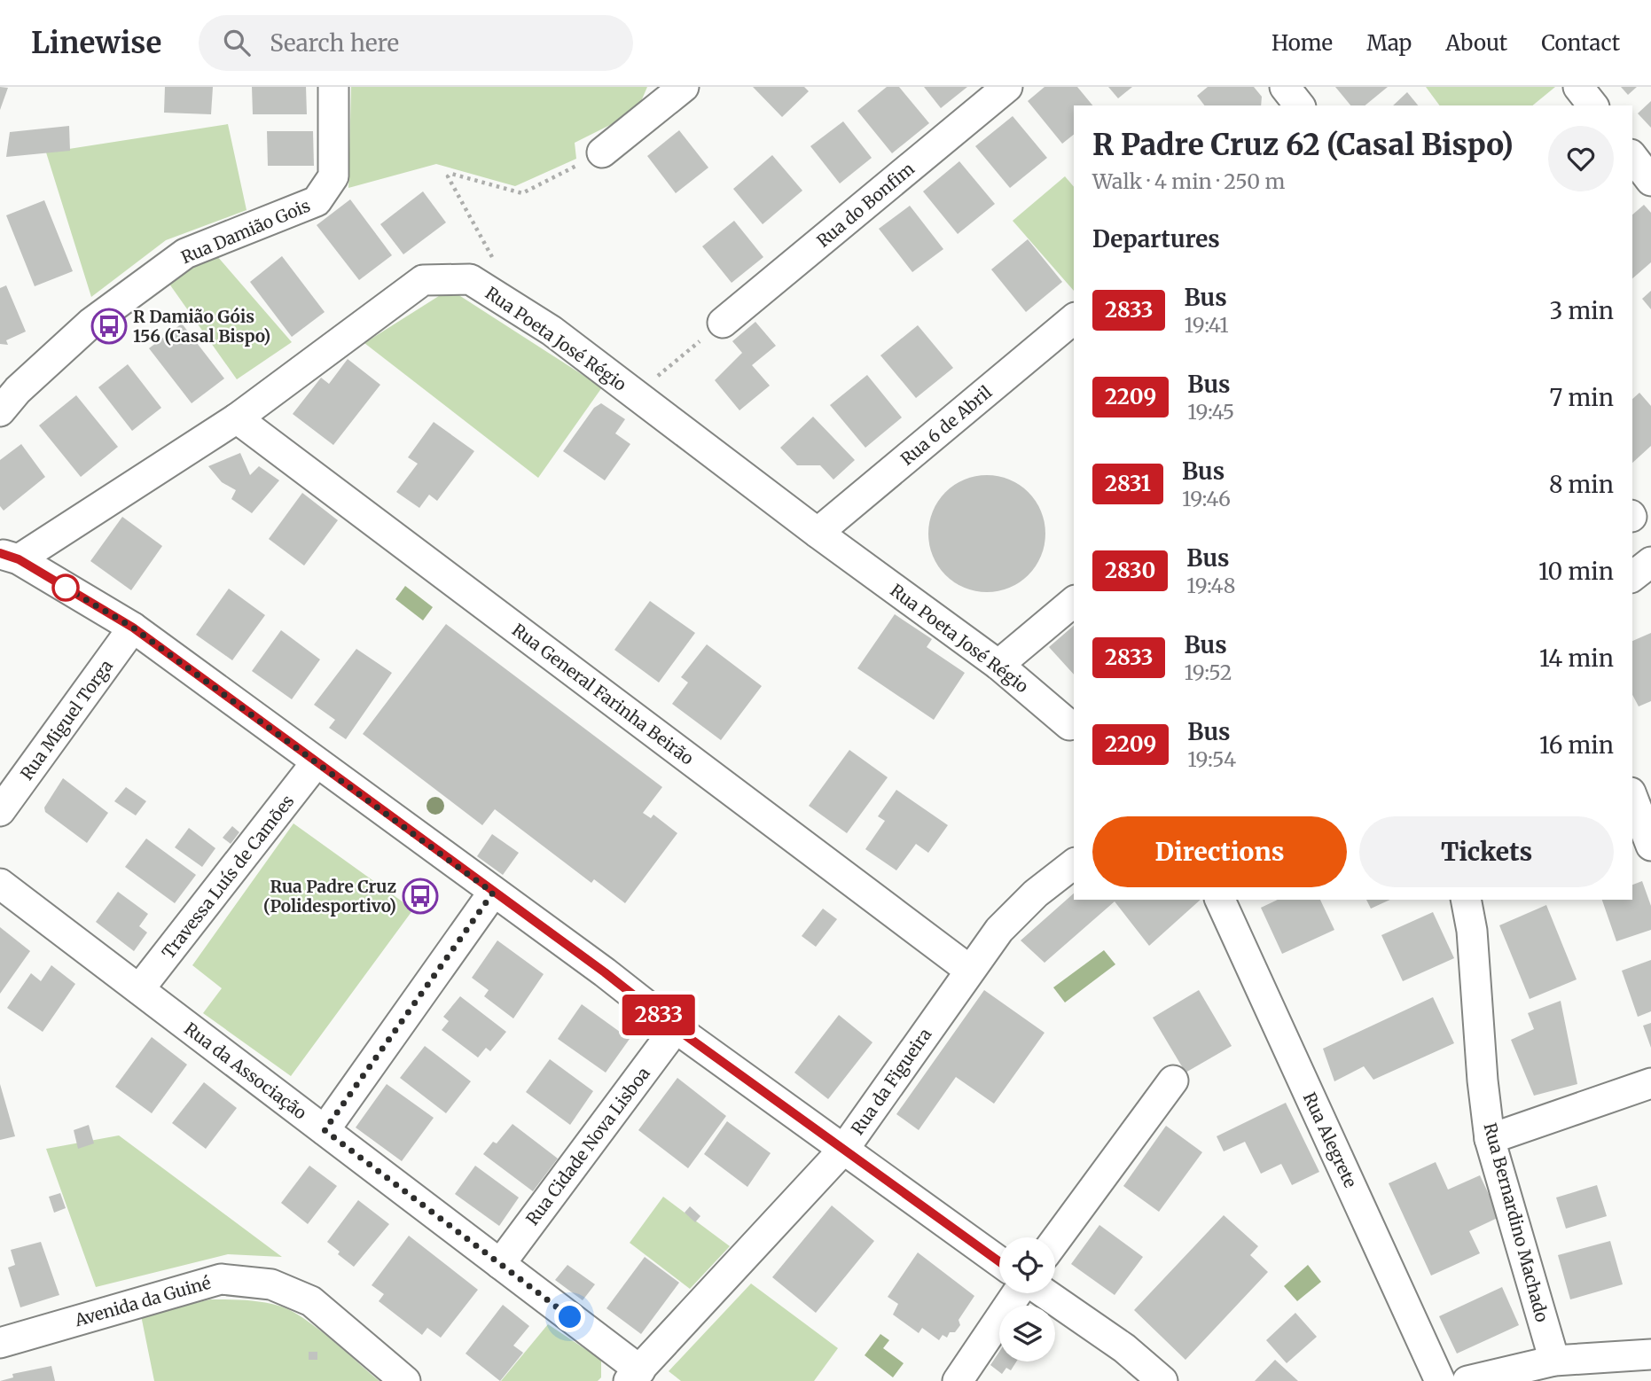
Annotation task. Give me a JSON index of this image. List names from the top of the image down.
{
  "streets": {
    "street": [
      "Rua do Bonfim",
      "Rua Damião Gois",
      "Rua Poeta José Régio",
      "Rua 6 de Abril",
      "Rua General Farinha Beirão",
      "Rua Miguel Torga",
      "Travessa Luís de Camões",
      "Rua da Associação",
      "Rua da Figueira",
      "Rua Alegrete",
      "Rua Cidade Nova Lisboa",
      "Rua Bernardino Machado",
      "Avenida da Guiné"
    ]
  },
  "crossings": [
    ["Rua Poeta José Régio", "Rua 6 de Abril"],
    ["Rua Poeta José Régio", "Rua General Farinha Beirão"],
    ["Rua General Farinha Beirão", "Rua da Figueira"],
    ["Travessa Luís de Camões", "Rua da Associação"],
    ["Rua da Associação", "Rua da Figueira"],
    ["Rua da Associação", "Rua Cidade Nova Lisboa"]
  ],
  "places": {
    "bus stop": ["R Damião Góis 156 (Casal Bispo)", "Rua Padre Cruz (Polidesportivo)"]
  },
  "lines": ["bus line 2833"],
  "page": {
    "header": "Linewise",
    "search": "Search here",
    "nav": [
      "Home",
      "Map",
      "About",
      "Contact"
    ],
    "on_map": "2833",
    "heading": [
      ["R Padre Cruz 62 (Casal Bispo)", "Walk · 4 min · 250 m"],
      "Departures"
    ],
    "list": [
      {
        "mark": "2833",
        "name": "Bus",
        "note": "19:41",
        "value": "3 min"
      },
      {
        "mark": "2209",
        "name": "Bus",
        "note": "19:45",
        "value": "7 min"
      },
      {
        "mark": "2831",
        "name": "Bus",
        "note": "19:46",
        "value": "8 min"
      },
      {
        "mark": "2830",
        "name": "Bus",
        "note": "19:48",
        "value": "10 min"
      },
      {
        "mark": "2833",
        "name": "Bus",
        "note": "19:52",
        "value": "14 min"
      },
      {
        "mark": "2209",
        "name": "Bus",
        "note": "19:54",
        "value": "16 min"
      }
    ],
    "buttons": ["Directions", "Tickets"]
  }
}
